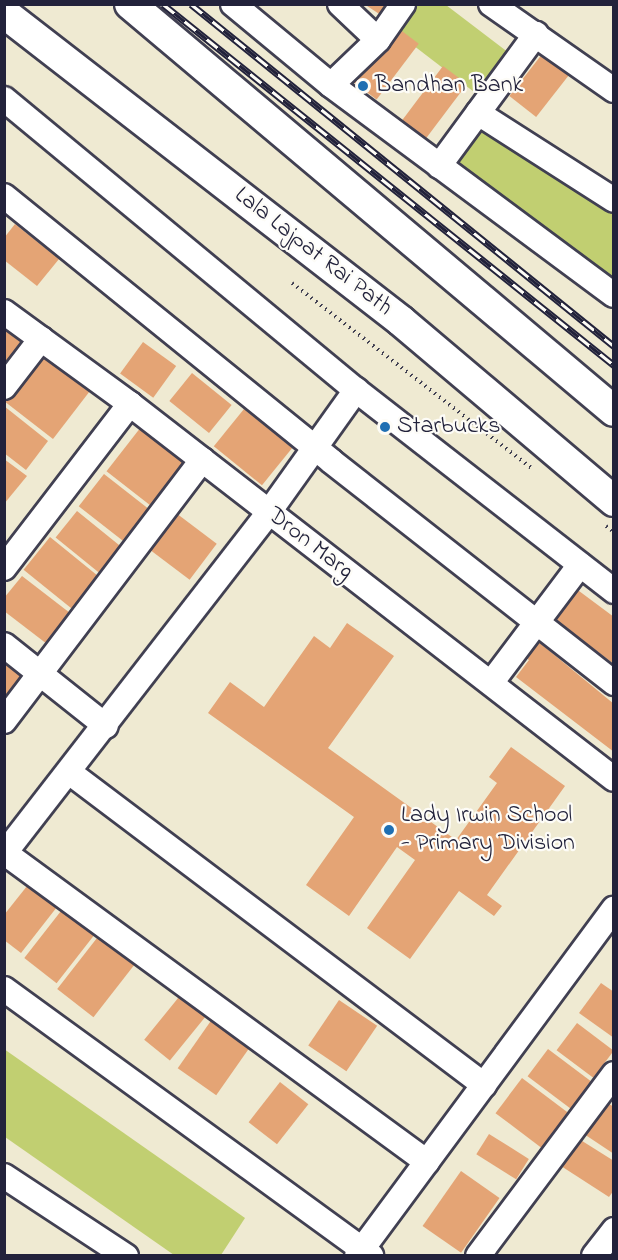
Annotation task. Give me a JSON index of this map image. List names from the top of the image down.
{
  "streets": {
    "main road": ["Lala Lajpat Rai Path"],
    "street": ["Dron Marg"]
  },
  "places": ["Bandhan Bank", "Starbucks", "Lady Irwin School - Primary Division"]
}
